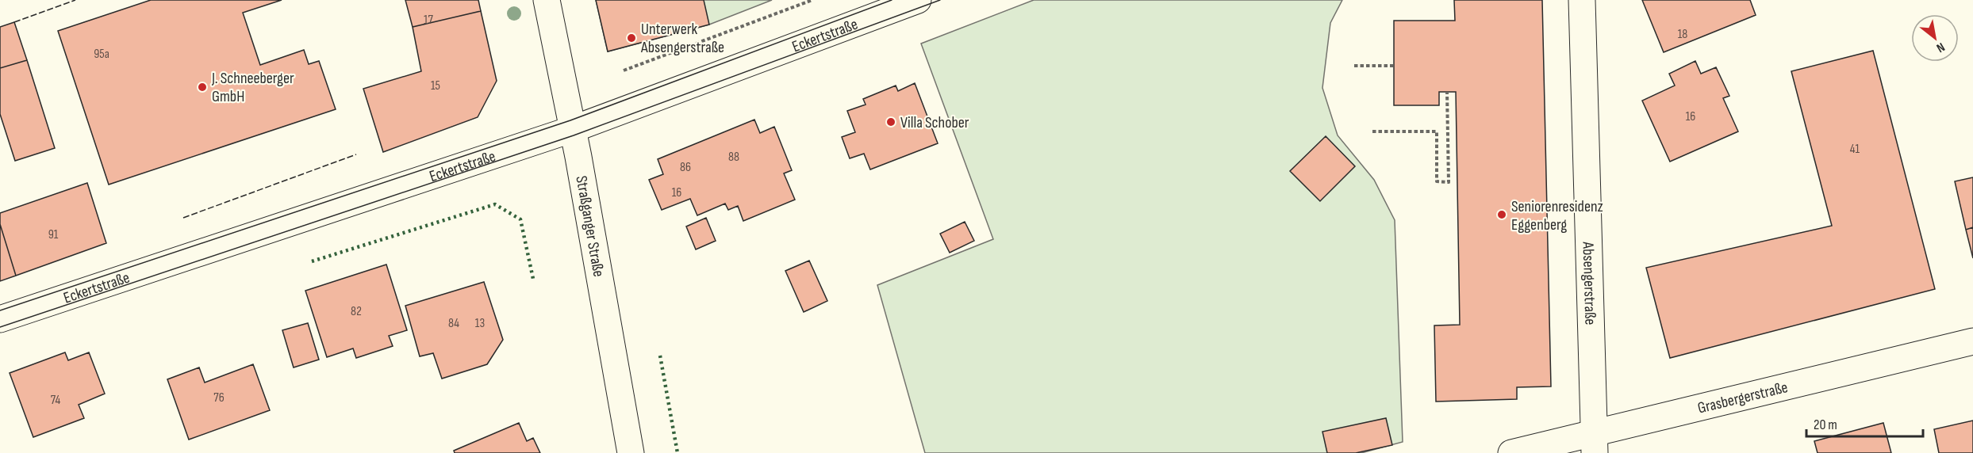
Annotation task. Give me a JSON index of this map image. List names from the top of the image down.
{
  "streets": {
    "street": [
      "Eckertstraße",
      "Straßganger Straße",
      "Absengerstraße",
      "Grasbergerstraße"
    ]
  },
  "crossings": [
    ["Eckertstraße", "Straßganger Straße"],
    ["Absengerstraße", "Grasbergerstraße"]
  ],
  "places": [
    "Unterwerk Absengerstraße",
    "J. Schneeberger GmbH",
    "Villa Schober",
    "Seniorenresidenz Eggenberg"
  ],
  "house_numbers": [
    "17",
    "18",
    "95a",
    "15",
    "16",
    "41",
    "88",
    "86",
    "16",
    "91",
    "82",
    "84",
    "13",
    "76",
    "74"
  ],
  "scale_bar": "20 m",
  "north": "bottom right"
}
